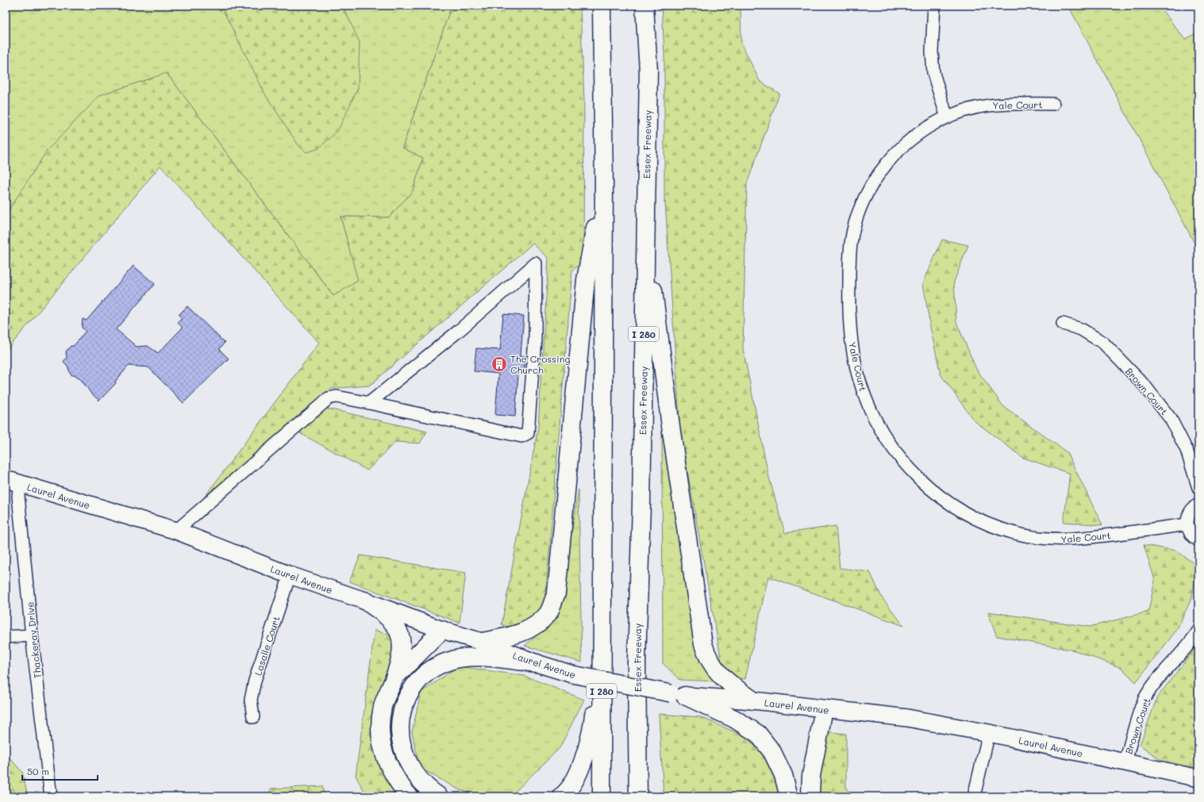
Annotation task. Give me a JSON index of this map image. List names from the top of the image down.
{
  "streets": {
    "highway": ["Essex Freeway", "I 280"],
    "main road": ["Laurel Avenue"],
    "street": [
      "Yale Court",
      "Brown Court",
      "Thackeray Drive",
      "Lasalle Court"
    ]
  },
  "crossings": [
    ["Brown Court", "Laurel Avenue"],
    ["Laurel Avenue", "Thackeray Drive"],
    ["Laurel Avenue", "Lasalle Court"]
  ],
  "places": {
    "building": ["The Crossing Church"]
  },
  "scale_bar": "50 m"
}
